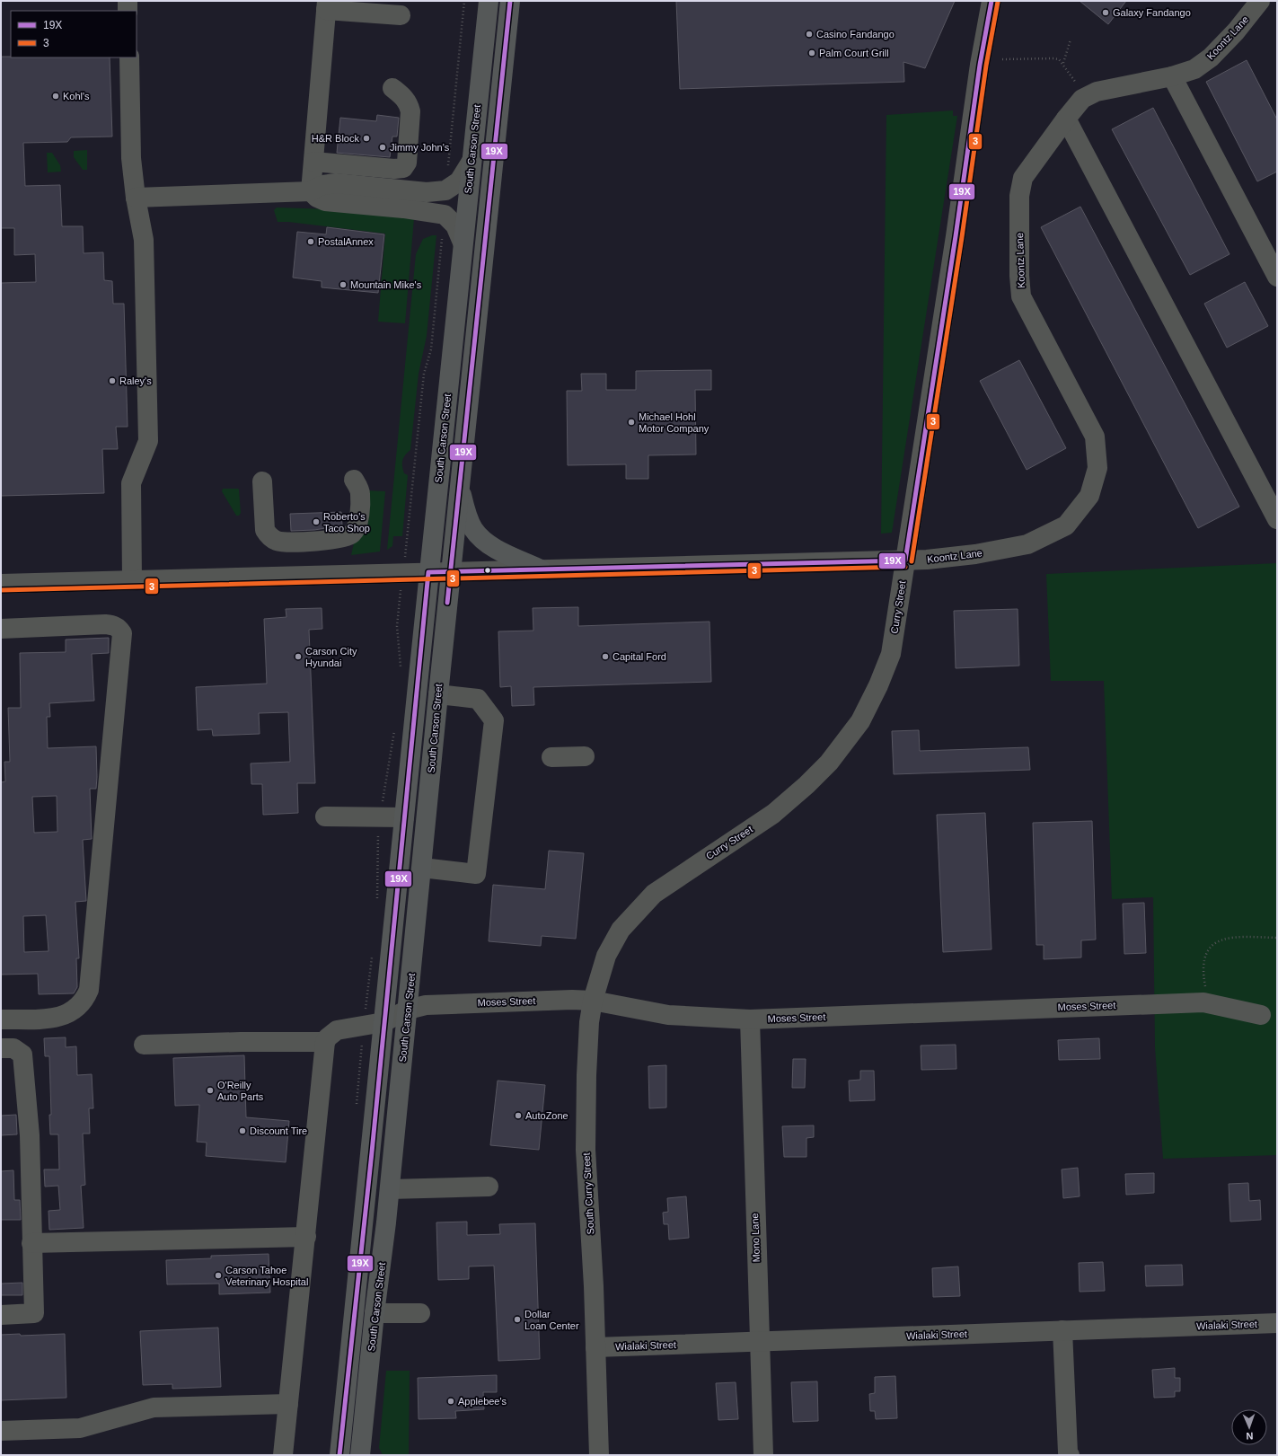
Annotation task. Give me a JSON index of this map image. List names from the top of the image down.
{
  "streets": {
    "main road": ["South Carson Street"],
    "street": [
      "Koontz Lane",
      "Curry Street",
      "Moses Street",
      "South Curry Street",
      "Mono Lane",
      "Wialaki Street"
    ]
  },
  "crossings": [
    ["Koontz Lane", "South Carson Street"],
    ["Koontz Lane", "Curry Street"],
    ["South Carson Street", "Moses Street"],
    ["Curry Street", "South Curry Street"],
    ["Moses Street", "South Curry Street"],
    ["Moses Street", "Mono Lane"],
    ["South Curry Street", "Wialaki Street"],
    ["Mono Lane", "Wialaki Street"]
  ],
  "places": [
    "Galaxy Fandango",
    "Casino Fandango",
    "Palm Court Grill",
    "Kohl's",
    "H&R Block",
    "Jimmy John's",
    "PostalAnnex",
    "Mountain Mike's",
    "Raley's",
    "Michael Hohl Motor Company",
    "Roberto's Taco Shop",
    "Carson City Hyundai",
    "Capital Ford",
    "O'Reilly Auto Parts",
    "AutoZone",
    "Discount Tire",
    "Carson Tahoe Veterinary Hospital",
    "Dollar Loan Center",
    "Applebee's"
  ],
  "lines": ["transit line 19X", "transit line 3"],
  "legend": ["19X", "3"],
  "north": "bottom"
}
